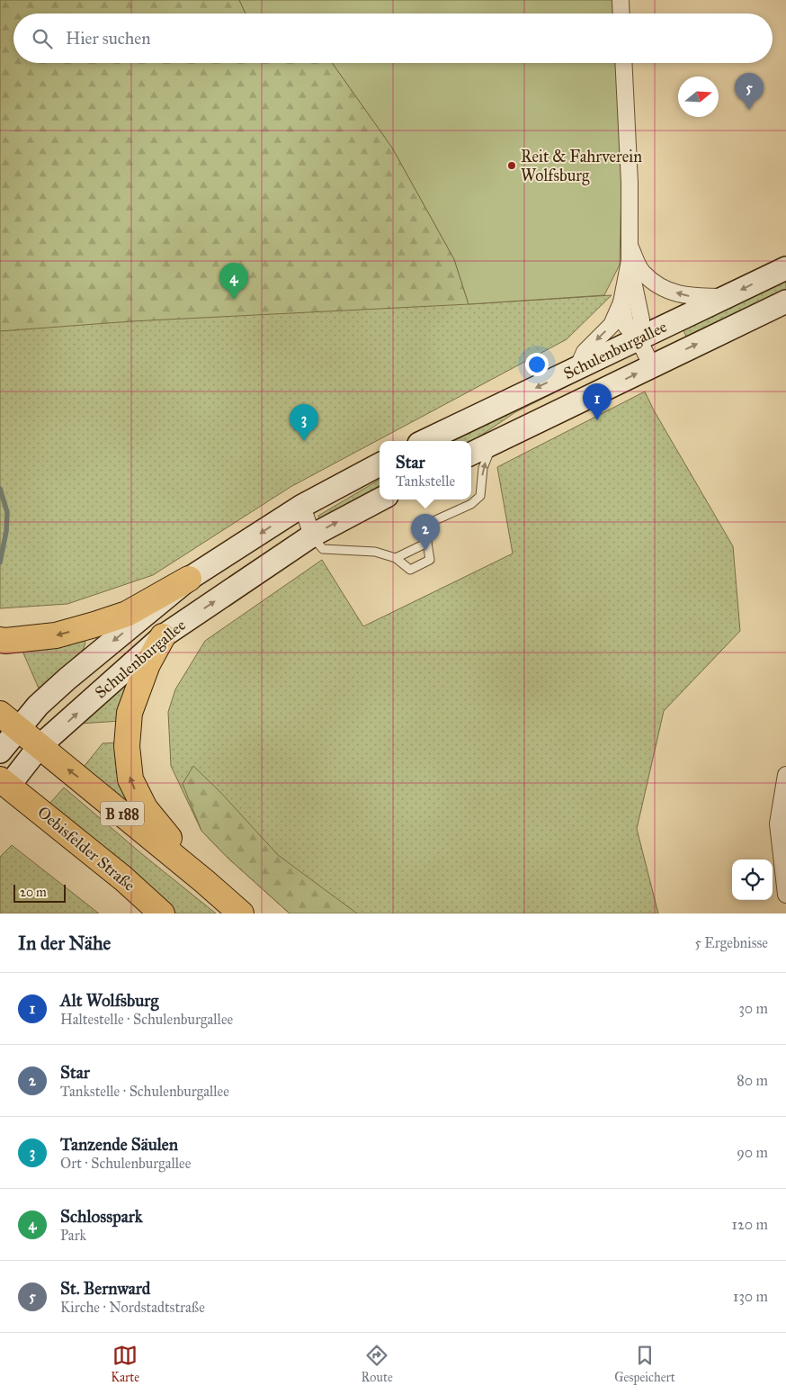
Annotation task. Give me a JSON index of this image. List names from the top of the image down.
{
  "streets": {
    "main road": ["B 188", "Oebisfelder Straße"],
    "street": ["Schulenburgallee"]
  },
  "crossings": [
    ["Schulenburgallee", "B 188"],
    ["Schulenburgallee", "Oebisfelder Straße"]
  ],
  "places": ["Reit & Fahrverein Wolfsburg"],
  "scale_bar": "20 m",
  "north": "right",
  "page": {
    "search": "Hier suchen",
    "pins": [
      "5",
      "4",
      "1",
      "3",
      "2"
    ],
    "popup": ["Star", "Tankstelle"],
    "scale": "20 m",
    "heading": ["In der Nähe", "5 Ergebnisse"],
    "list": [
      {
        "mark": "1",
        "name": "Alt Wolfsburg",
        "note": "Haltestelle · Schulenburgallee",
        "value": "30 m"
      },
      {
        "mark": "2",
        "name": "Star",
        "note": "Tankstelle · Schulenburgallee",
        "value": "80 m"
      },
      {
        "mark": "3",
        "name": "Tanzende Säulen",
        "note": "Ort · Schulenburgallee",
        "value": "90 m"
      },
      {
        "mark": "4",
        "name": "Schlosspark",
        "note": "Park",
        "value": "120 m"
      },
      {
        "mark": "5",
        "name": "St. Bernward",
        "note": "Kirche · Nordstadtstraße",
        "value": "130 m"
      }
    ],
    "nav": ["Karte", "Route", "Gespeichert"]
  }
}
